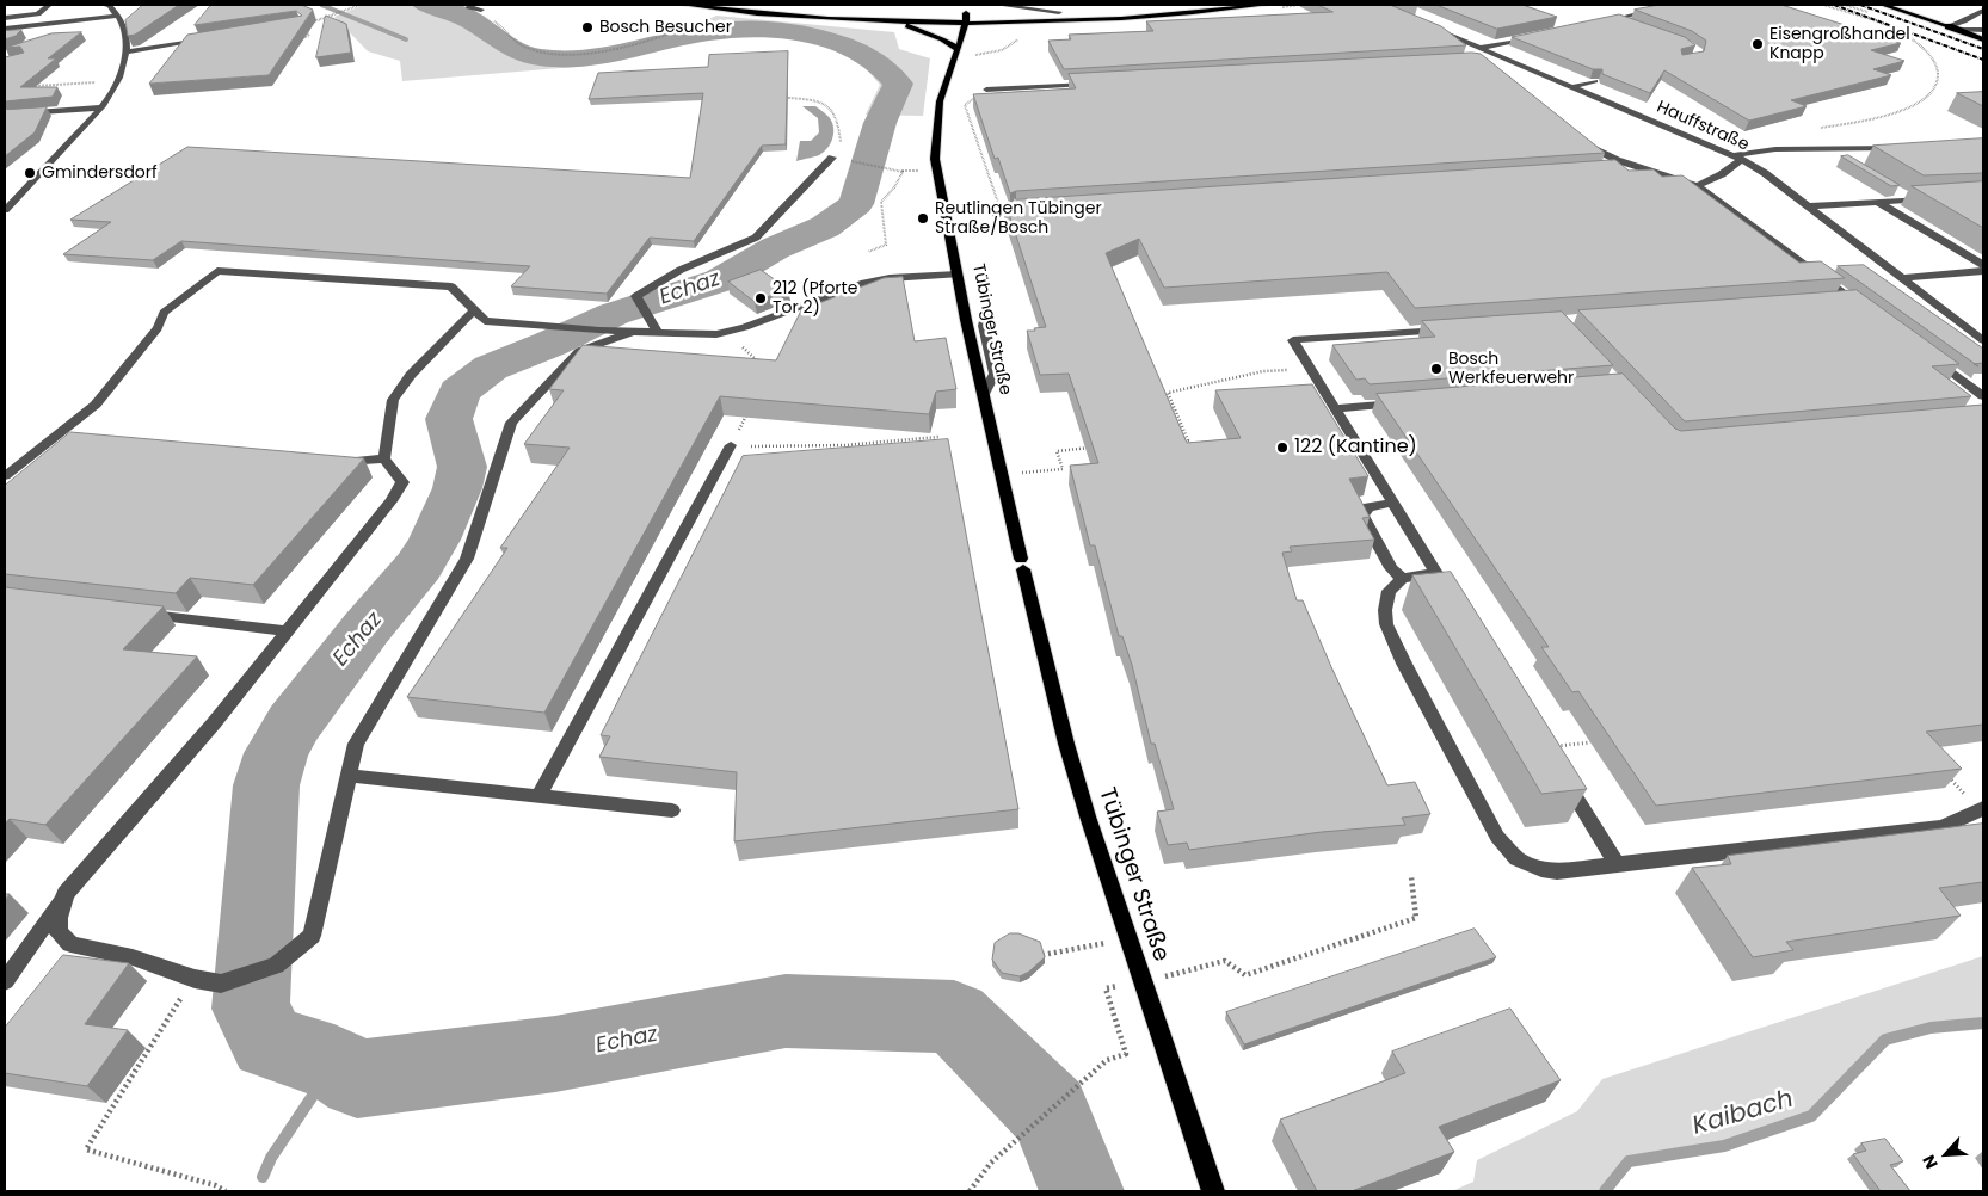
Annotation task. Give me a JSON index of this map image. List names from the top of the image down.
{
  "streets": {
    "main road": ["Tübinger Straße"],
    "street": ["Hauffstraße"]
  },
  "water": ["Echaz", "Kaibach"],
  "places": [
    "Bosch Besucher",
    "Eisengroßhandel Knapp",
    "Gmindersdorf",
    "Reutlingen Tübinger Straße/Bosch",
    "212 (Pforte Tor 2)",
    "Bosch Werkfeuerwehr",
    "122 (Kantine)"
  ],
  "north": "bottom left"
}
